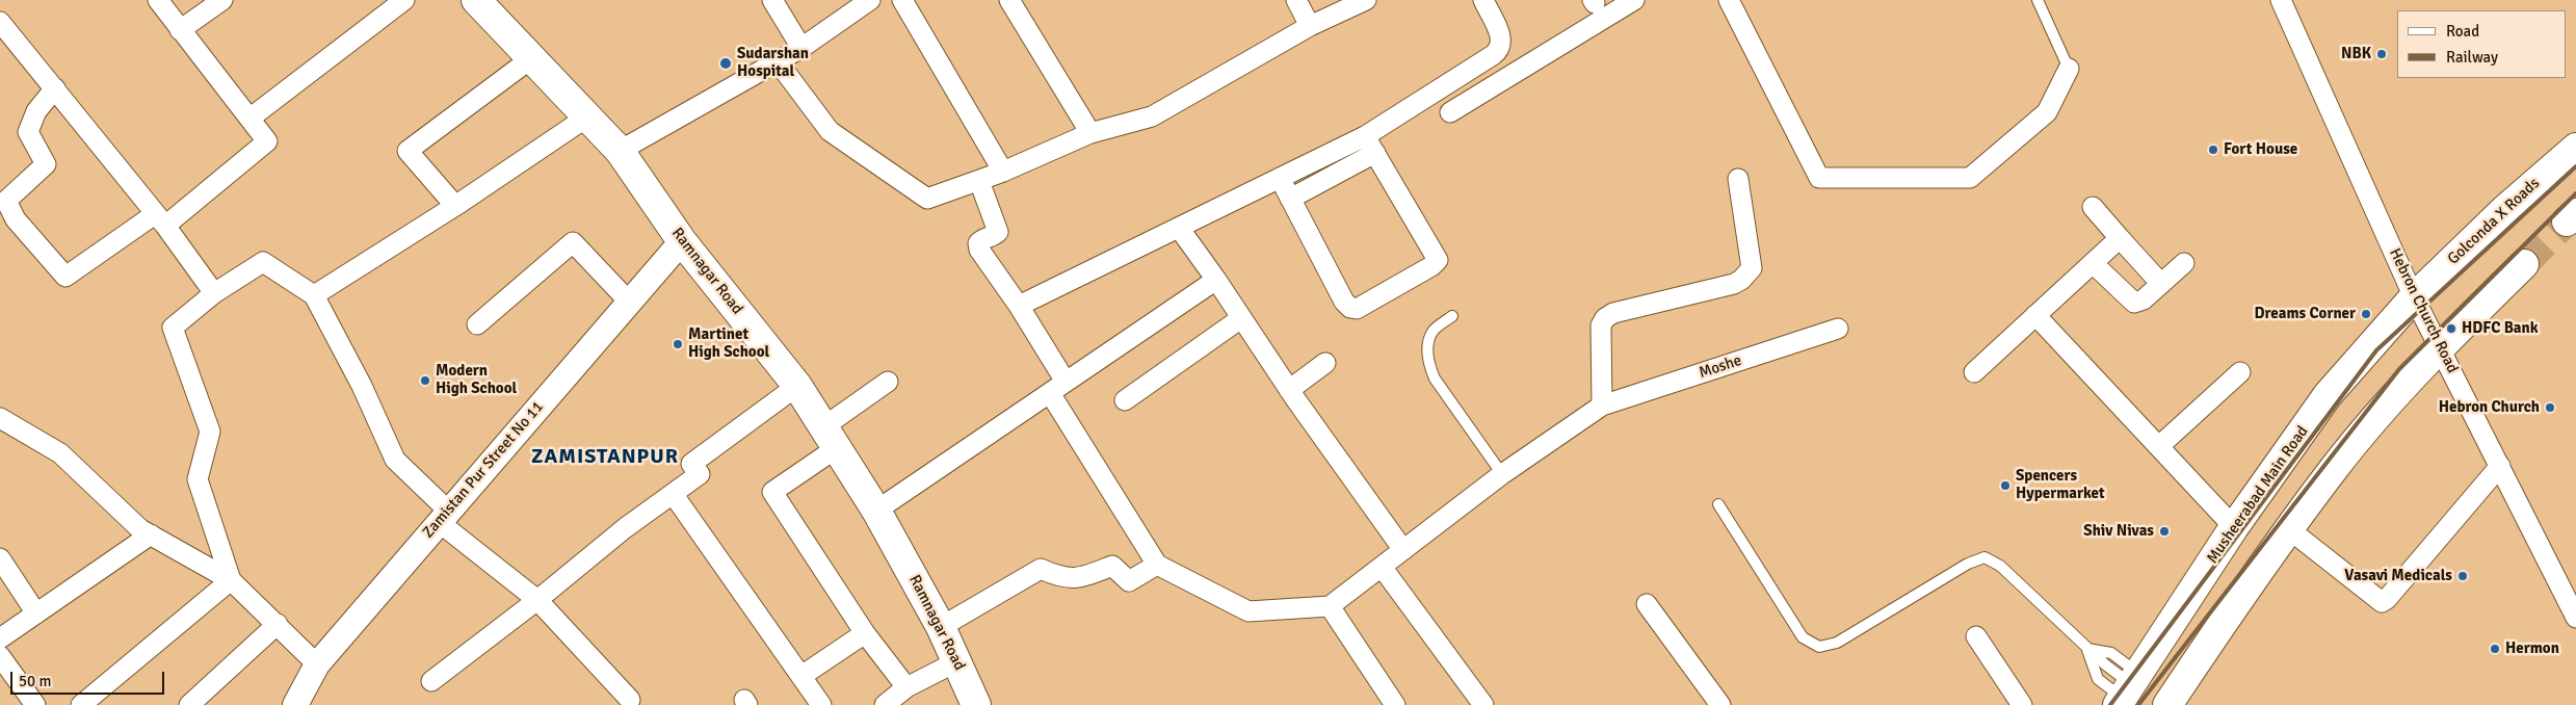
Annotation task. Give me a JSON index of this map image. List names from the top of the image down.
{
  "streets": {
    "main road": ["Golconda X Roads", "Ramnagar Road", "Musheerabad Main Road"],
    "street": ["Hebron Church Road", "Moshe", "Zamistan Pur Street No 11"]
  },
  "crossings": [
    ["Golconda X Roads", "Hebron Church Road"],
    ["Golconda X Roads", "Musheerabad Main Road"],
    ["Ramnagar Road", "Zamistan Pur Street No 11"],
    ["Hebron Church Road", "Musheerabad Main Road"]
  ],
  "districts": ["ZAMISTANPUR"],
  "places": [
    "NBK",
    "Sudarshan Hospital",
    "Fort House",
    "Dreams Corner",
    "HDFC Bank",
    "Martinet High School",
    "Modern High School",
    "Hebron Church",
    "Spencers Hypermarket",
    "Shiv Nivas",
    "Vasavi Medicals",
    "Hermon"
  ],
  "legend": ["Road", "Railway"],
  "scale_bar": "50 m"
}
